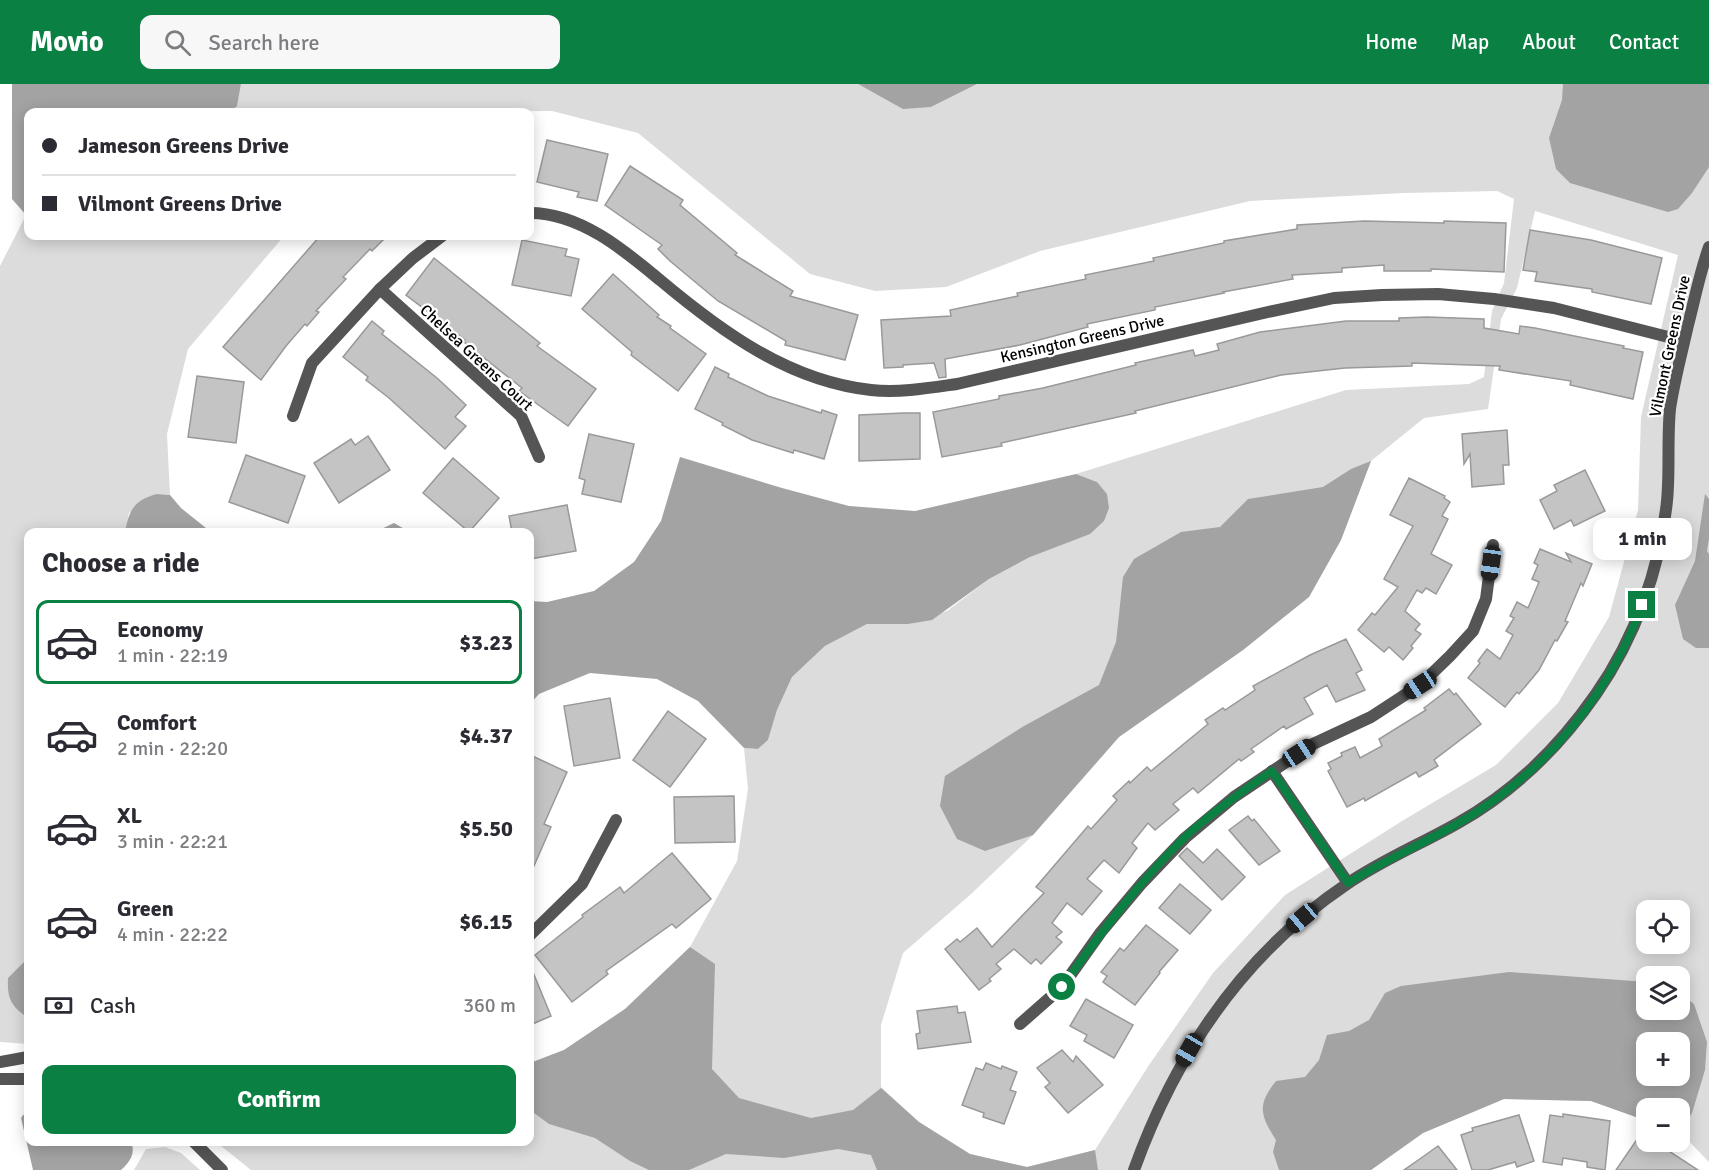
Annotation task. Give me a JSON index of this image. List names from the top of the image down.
{
  "streets": {
    "street": ["Kensington Greens Drive", "Vilmont Greens Drive", "Chelsea Greens Court"]
  },
  "crossings": [
    ["Kensington Greens Drive", "Vilmont Greens Drive"]
  ],
  "page": {
    "header": "Movio",
    "search": "Search here",
    "nav": [
      "Home",
      "Map",
      "About",
      "Contact"
    ],
    "banner": ["Jameson Greens Drive", "Vilmont Greens Drive"],
    "bubble": "1 min",
    "heading": "Choose a ride",
    "list": [
      {
        "name": "Economy",
        "note": "1 min · 22:19",
        "value": "$3.23"
      },
      {
        "name": "Comfort",
        "note": "2 min · 22:20",
        "value": "$4.37"
      },
      {
        "name": "XL",
        "note": "3 min · 22:21",
        "value": "$5.50"
      },
      {
        "name": "Green",
        "note": "4 min · 22:22",
        "value": "$6.15"
      }
    ],
    "map_buttons": ["+", "−"],
    "pay": ["Cash", "360 m"],
    "buttons": "Confirm"
  }
}
